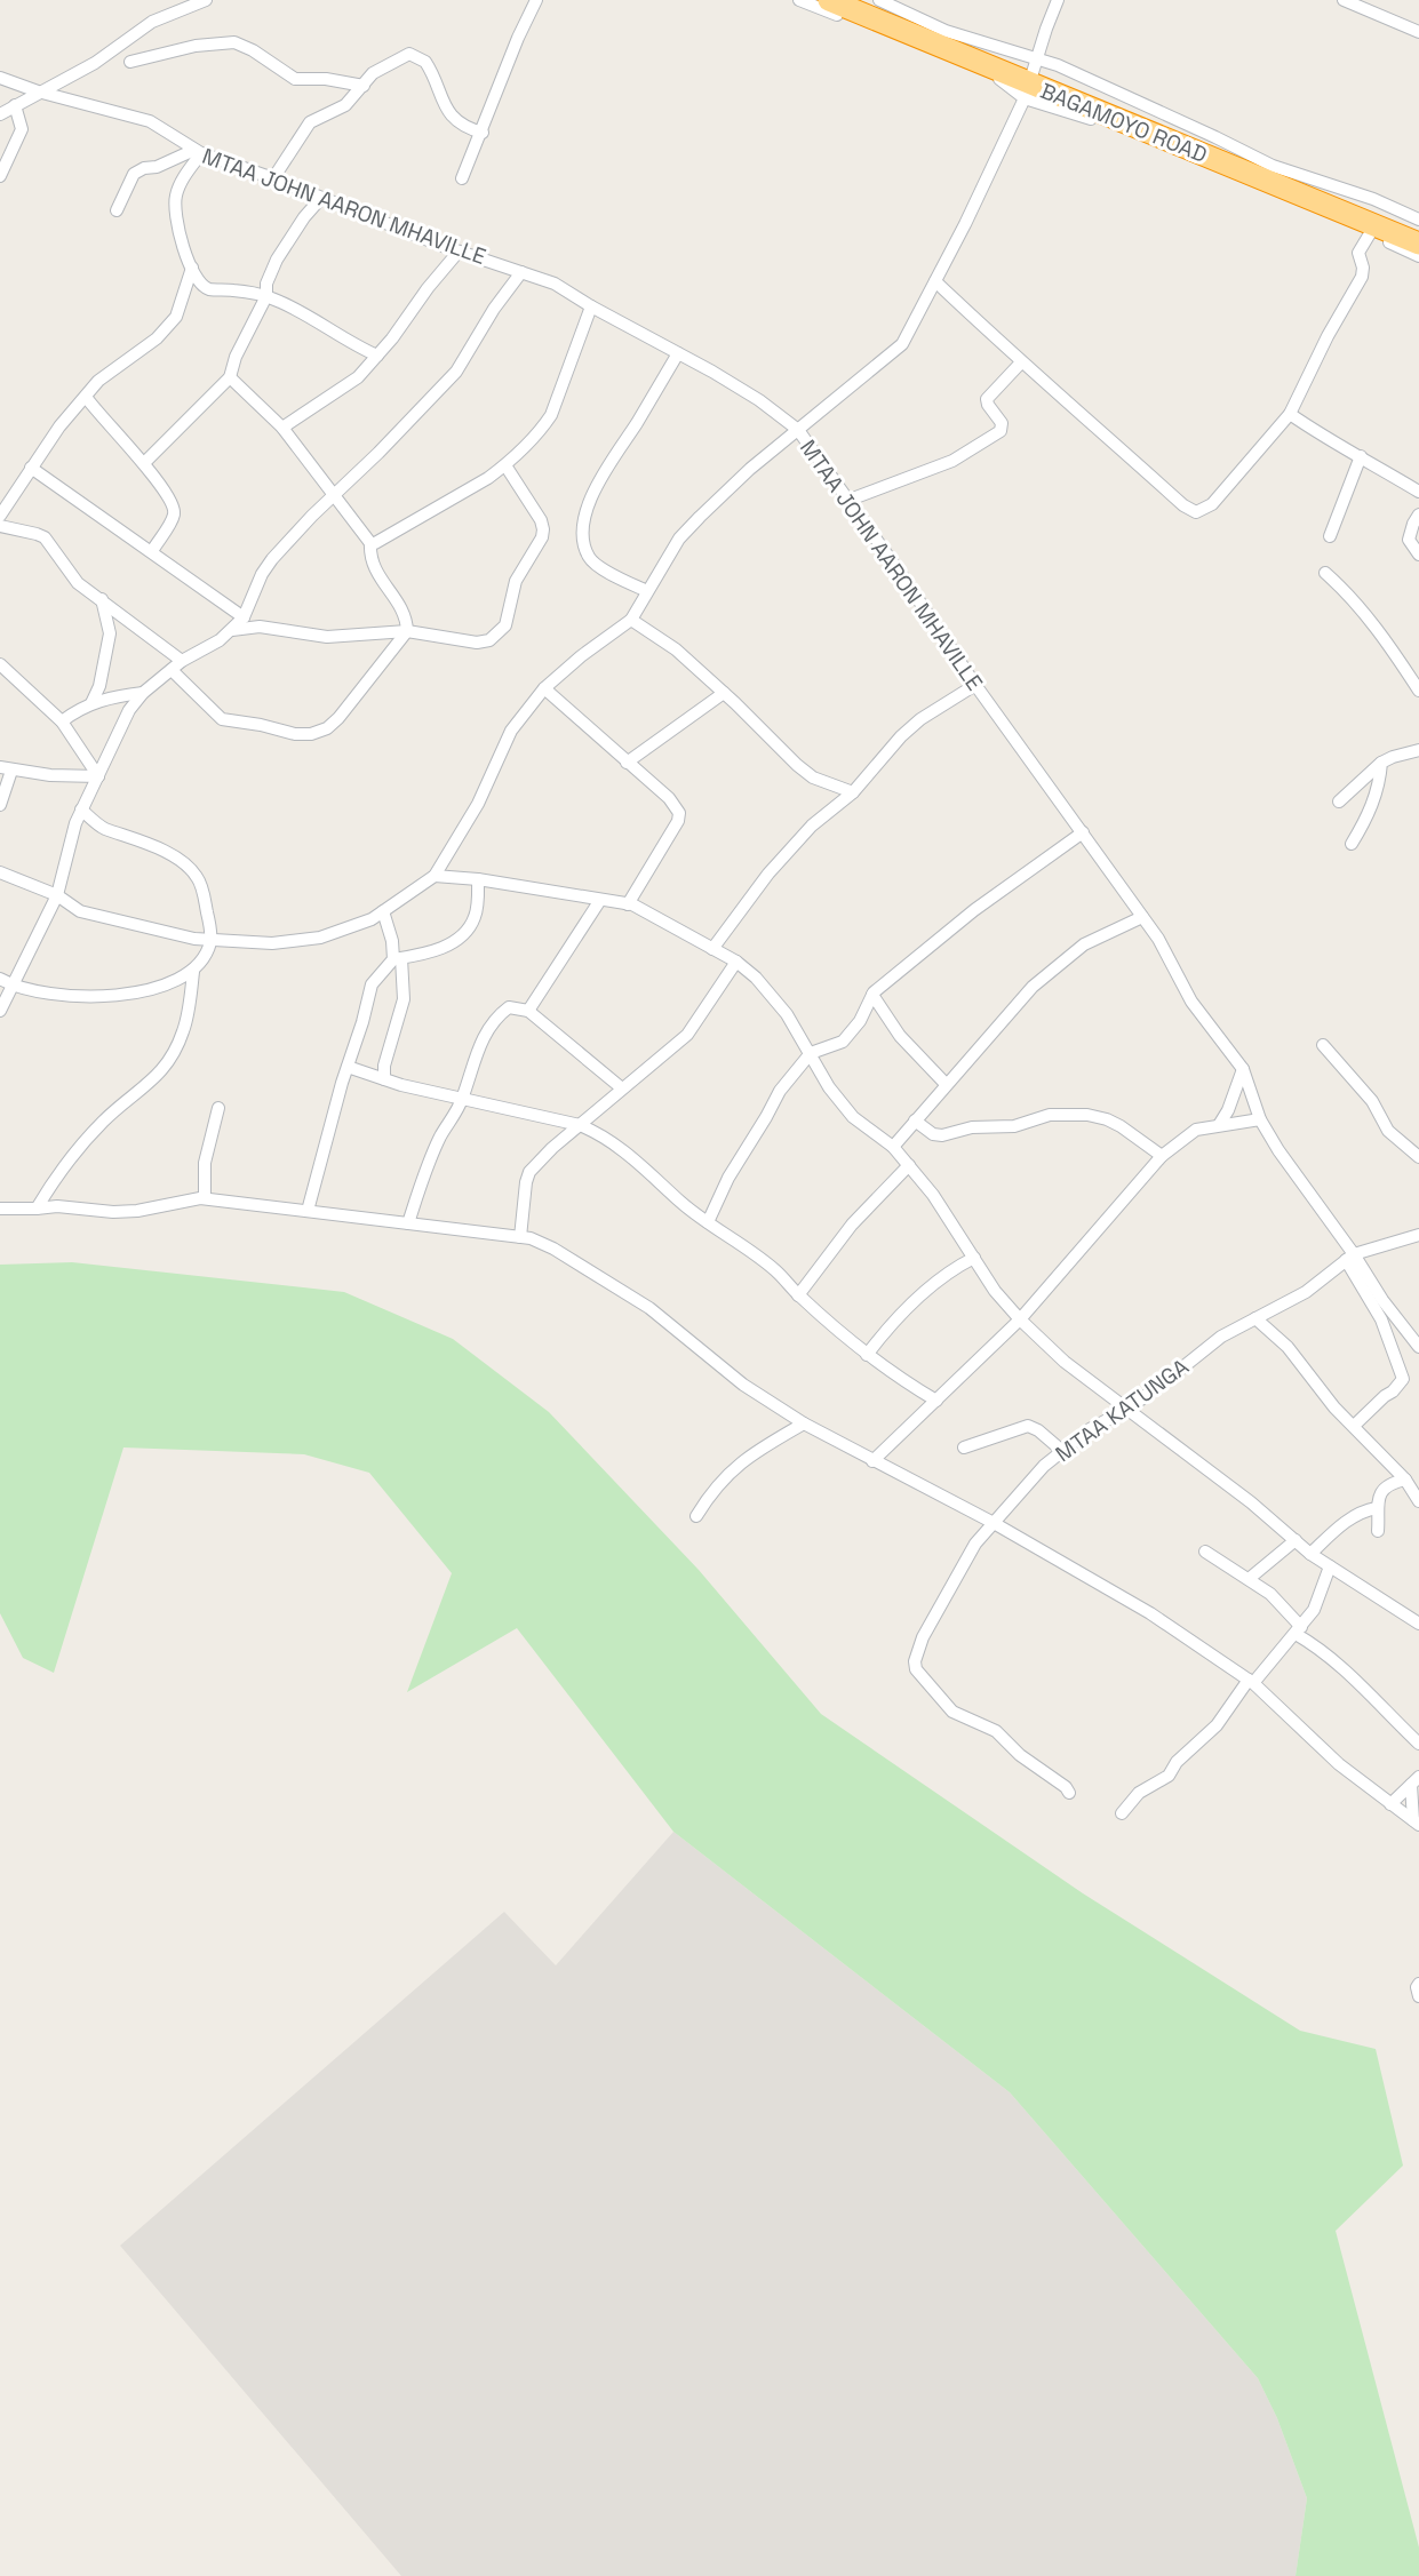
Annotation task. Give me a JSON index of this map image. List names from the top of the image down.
{
  "streets": {
    "highway": ["BAGAMOYO ROAD"],
    "street": ["MTAA JOHN AARON MHAVILLE", "MTAA KATUNGA"]
  },
  "crossings": [
    ["MTAA JOHN AARON MHAVILLE", "MTAA KATUNGA"]
  ]
}
